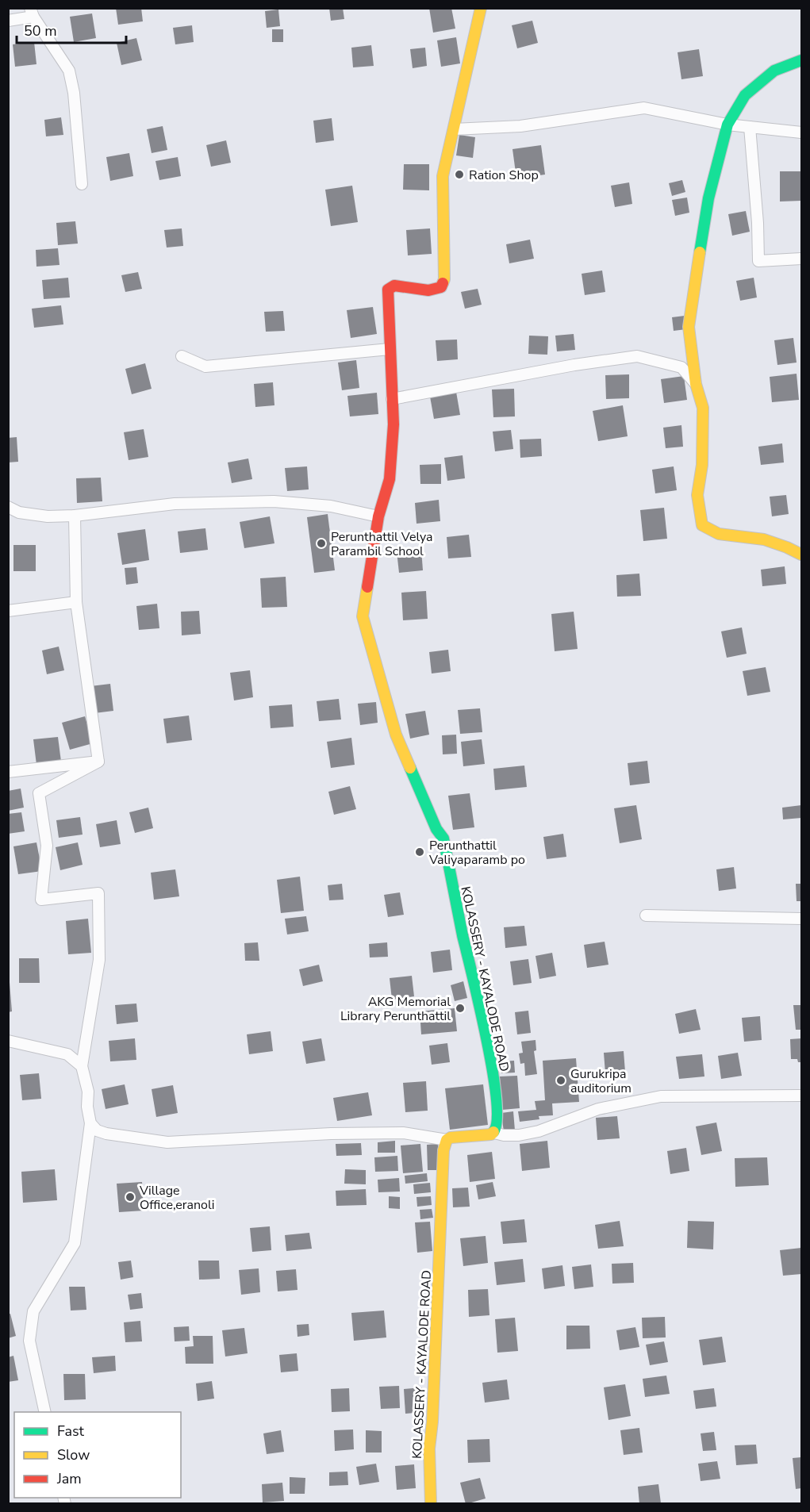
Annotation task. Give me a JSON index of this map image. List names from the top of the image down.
{
  "streets": {
    "main road": ["KOLASSERY - KAYALODE ROAD"]
  },
  "places": [
    "Ration Shop",
    "Perunthattil Velya Parambil School",
    "Perunthattil Valiyaparamb po",
    "AKG Memorial Library Perunthattil",
    "Gurukripa auditorium",
    "Village Office,eranoli"
  ],
  "legend": ["Fast", "Slow", "Jam"],
  "scale_bar": "50 m"
}
